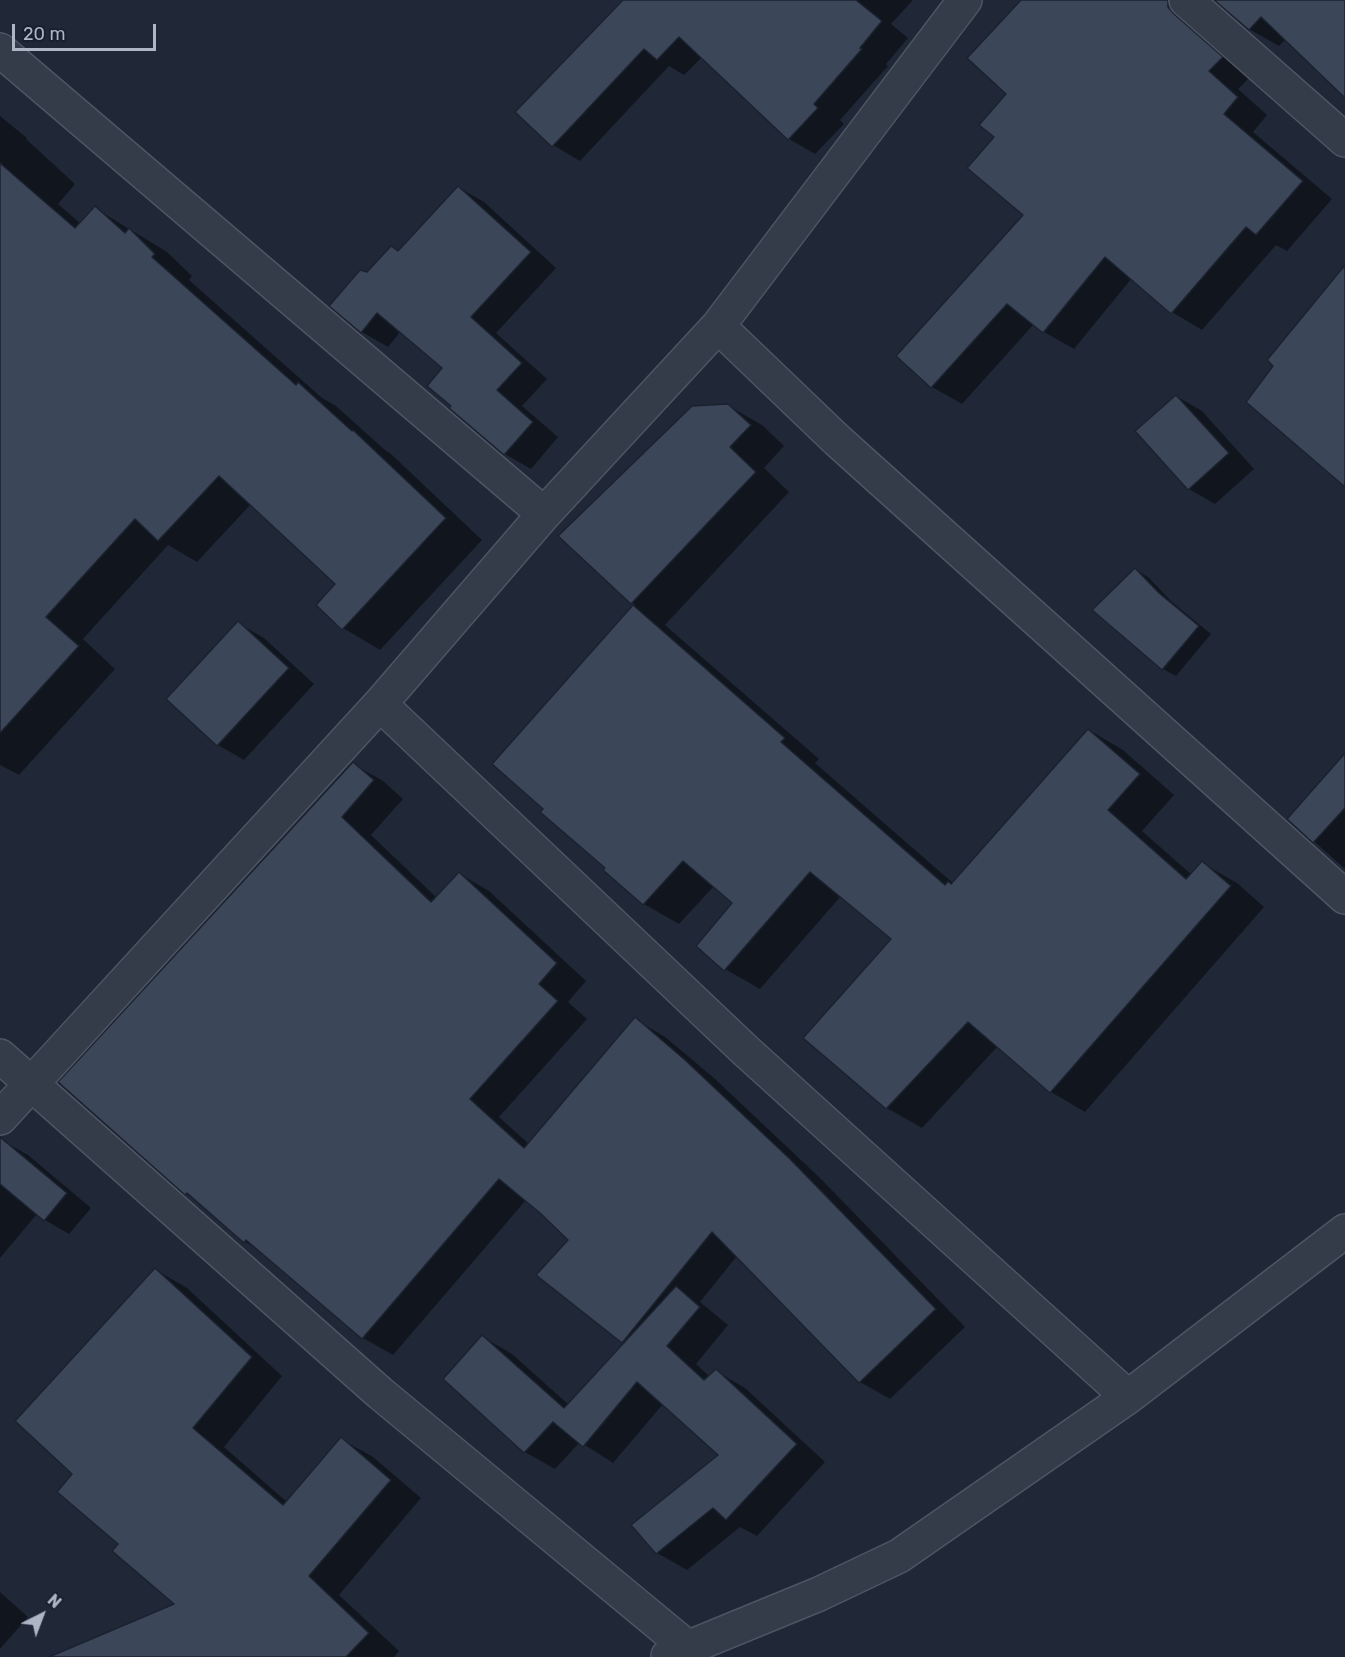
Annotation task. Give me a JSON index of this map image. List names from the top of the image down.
{
  "scale_bar": "20 m",
  "north": "top right"
}
